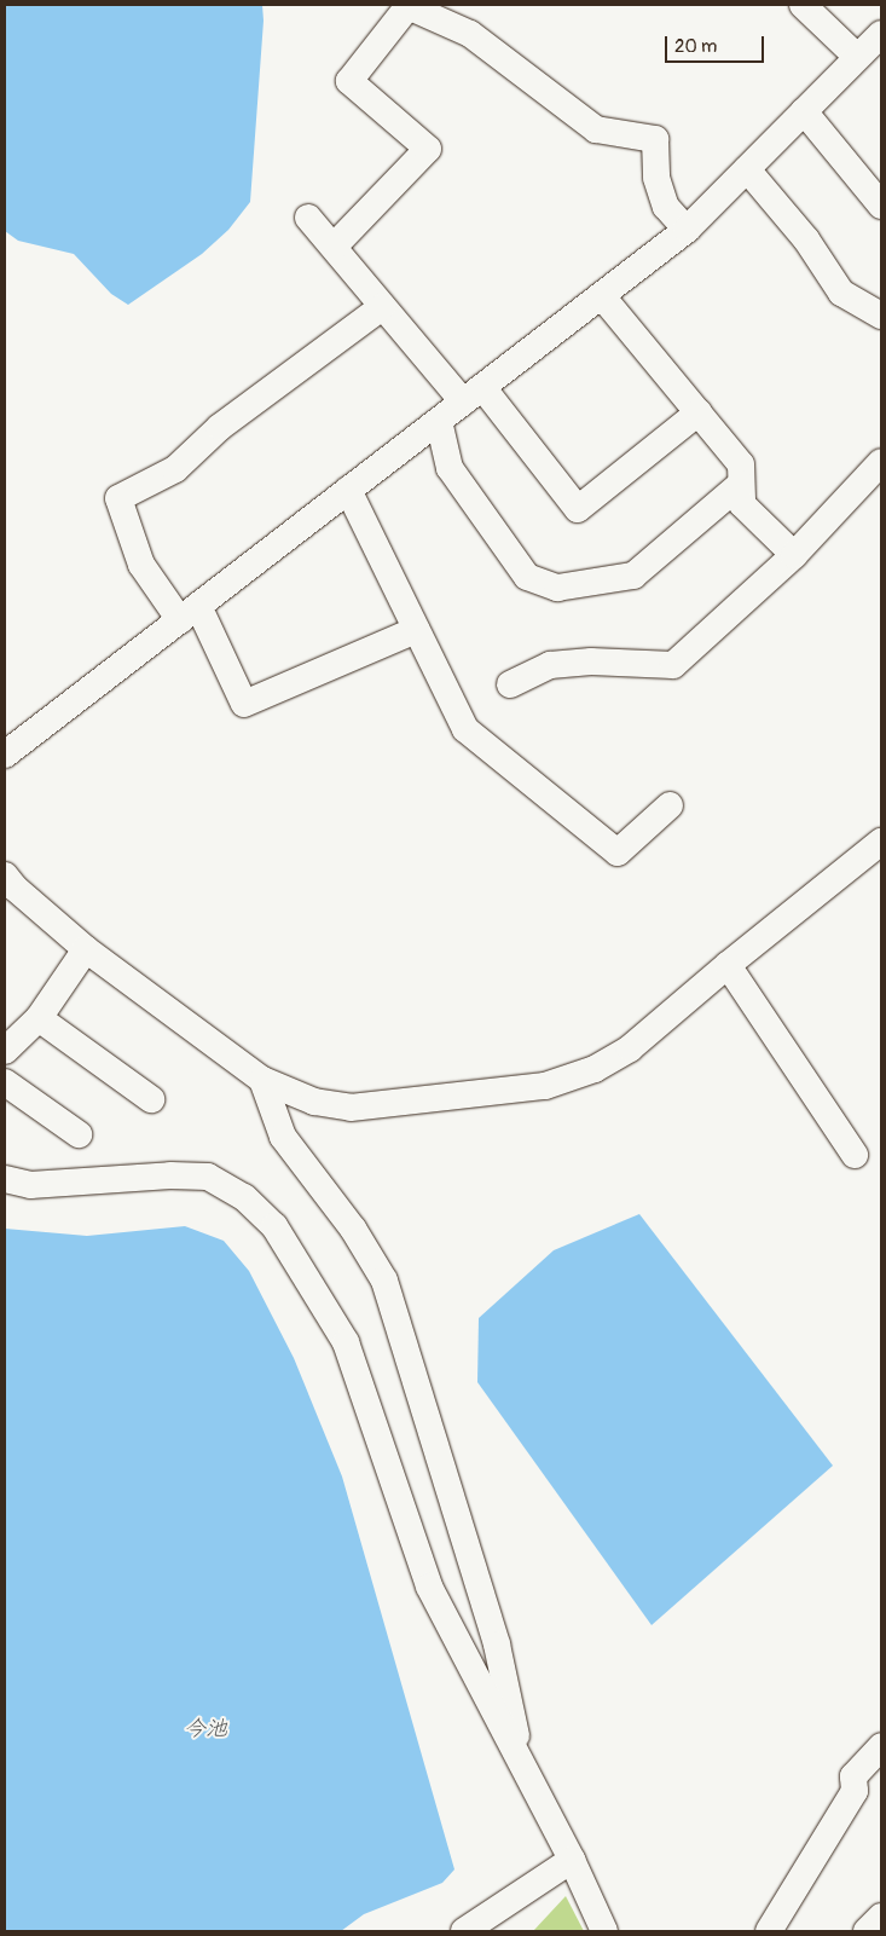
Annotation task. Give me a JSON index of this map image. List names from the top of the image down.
{
  "water": ["今池"],
  "scale_bar": "20 m"
}
